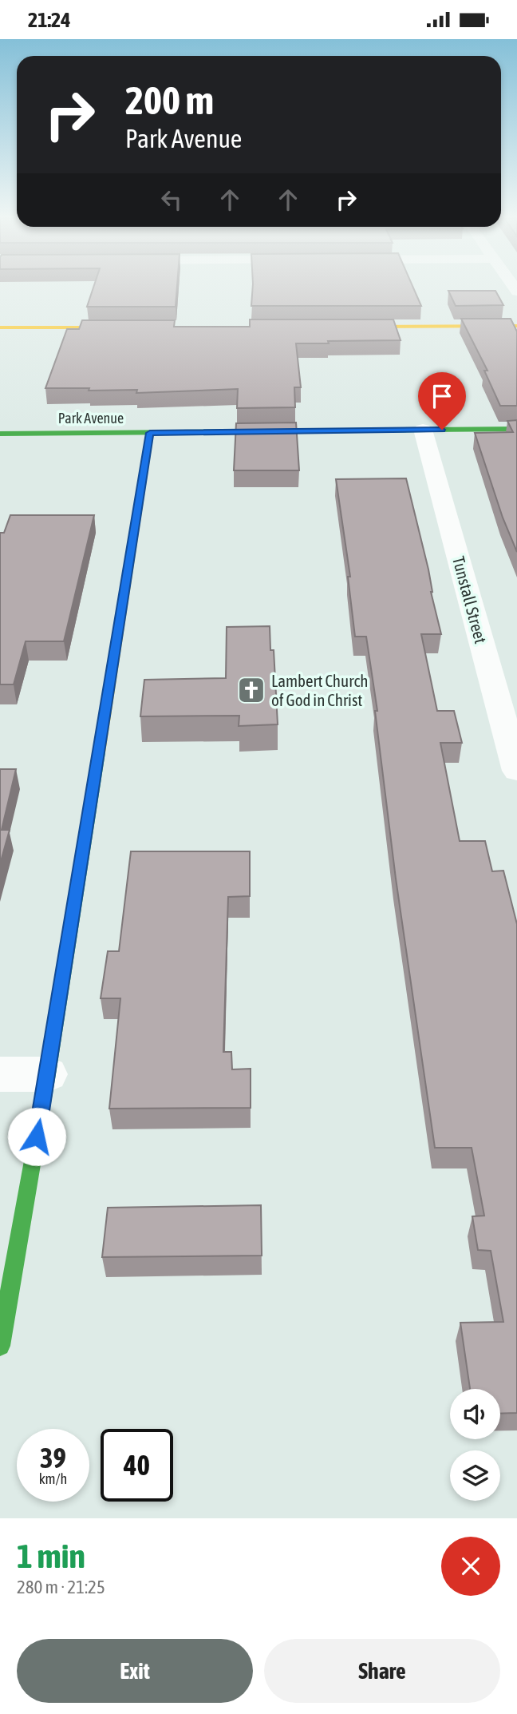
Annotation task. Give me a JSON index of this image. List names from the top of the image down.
{
  "streets": {
    "street": ["Park Avenue", "Tunstall Street"]
  },
  "crossings": [
    ["Park Avenue", "Tunstall Street"]
  ],
  "places": {
    "church": ["Lambert Church of God in Christ"]
  },
  "page": {
    "status": "21:24",
    "turn": ["200 m", "Park Avenue"],
    "speed": "39 km/h",
    "limit": "40",
    "heading": ["1 min", "280 m · 21:25"],
    "buttons": ["Exit", "Share"]
  }
}
